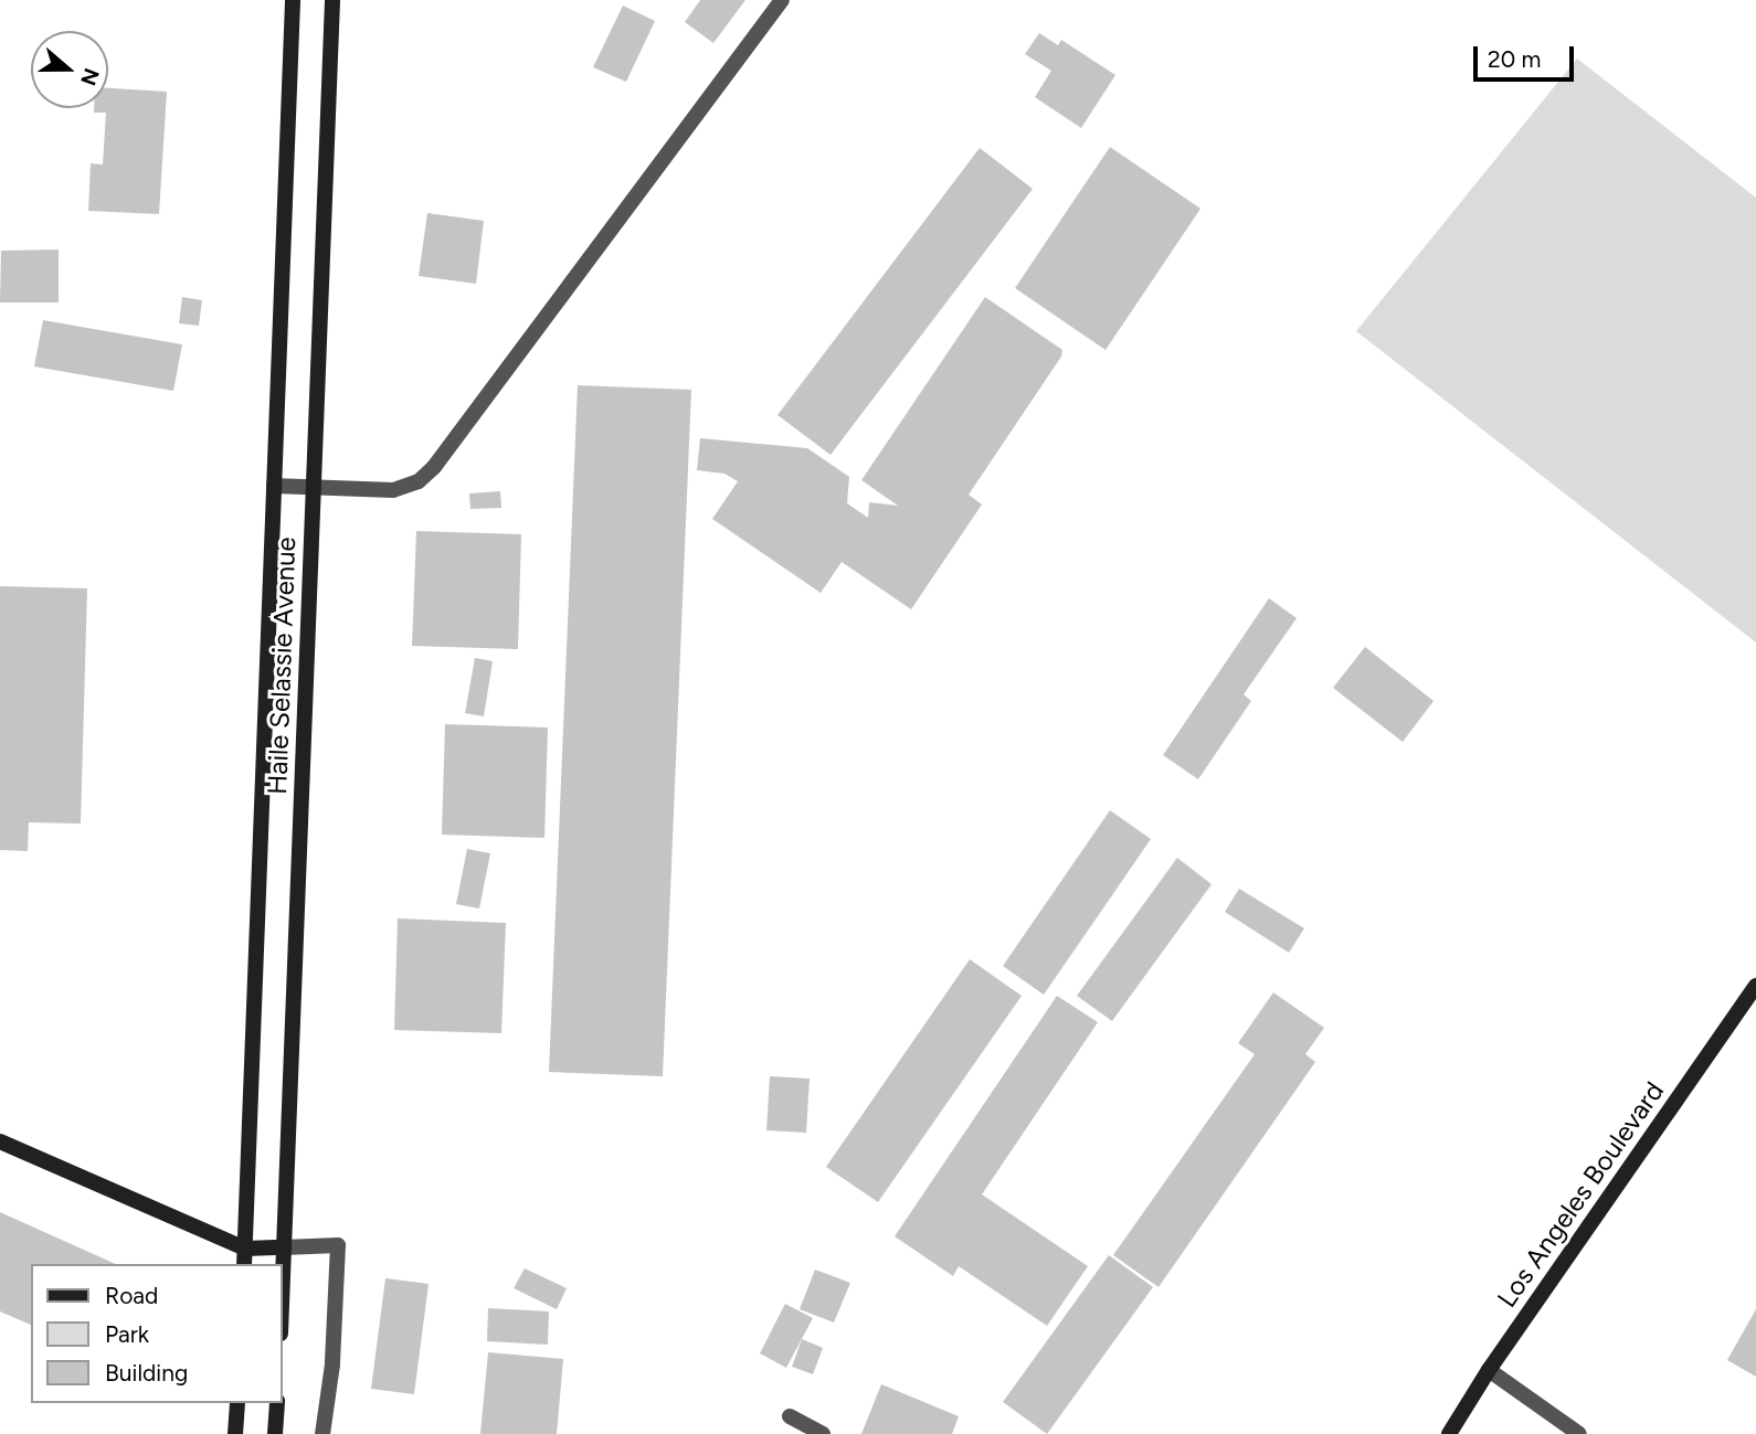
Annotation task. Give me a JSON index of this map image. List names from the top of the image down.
{
  "streets": {
    "main road": ["Haile Selassie Avenue", "Los Angeles Boulevard"]
  },
  "legend": ["Road", "Park", "Building"],
  "scale_bar": "20 m",
  "north": "right"
}
